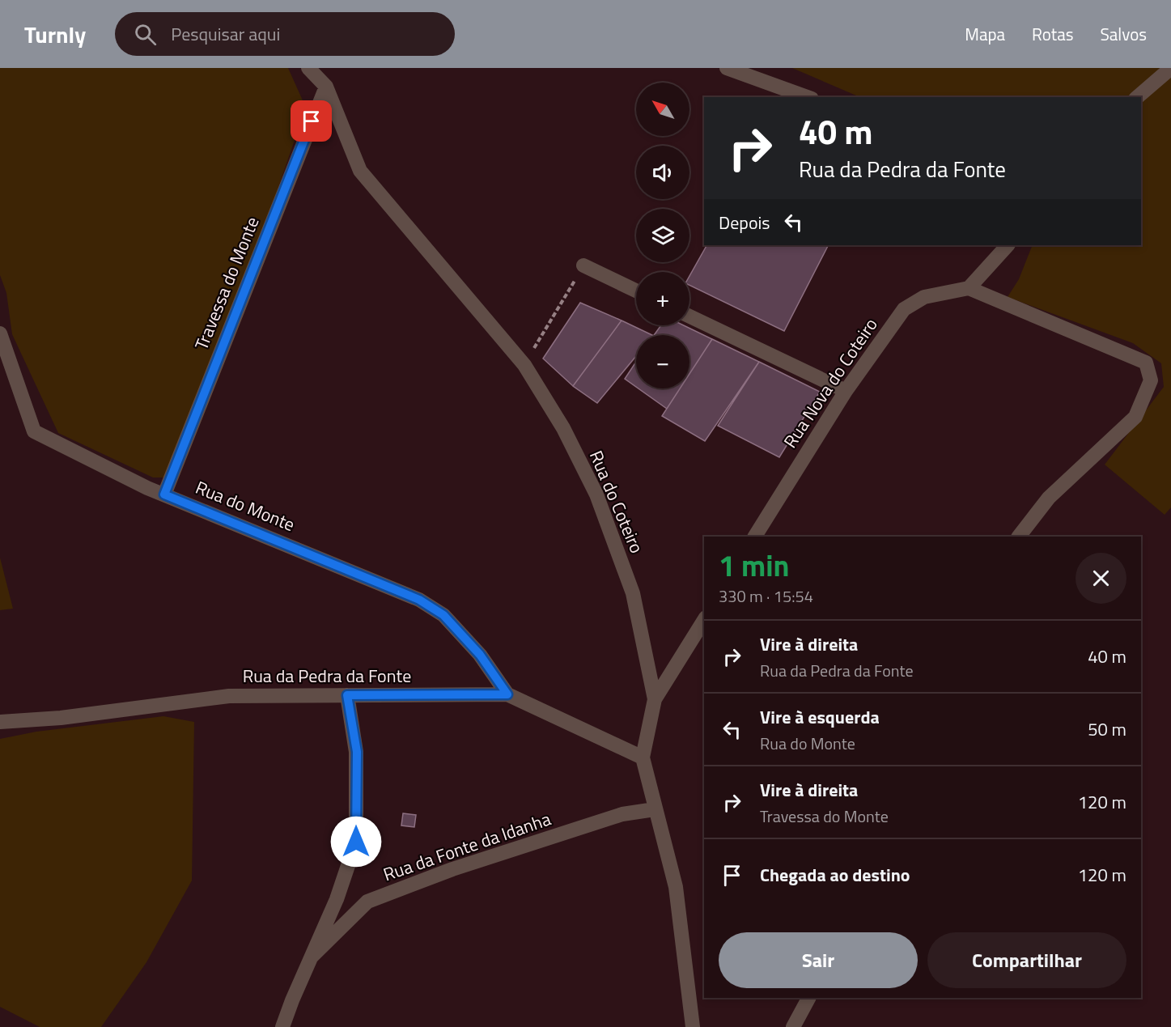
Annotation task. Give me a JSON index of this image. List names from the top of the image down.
{
  "streets": {
    "street": [
      "Travessa do Monte",
      "Rua Nova do Coteiro",
      "Rua do Coteiro",
      "Rua do Monte",
      "Rua da Pedra da Fonte",
      "Rua da Fonte da Idanha"
    ]
  },
  "crossings": [
    ["Travessa do Monte", "Rua do Coteiro"],
    ["Travessa do Monte", "Rua do Monte"],
    ["Rua do Coteiro", "Rua da Pedra da Fonte"],
    ["Rua do Coteiro", "Rua da Fonte da Idanha"],
    ["Rua do Monte", "Rua da Pedra da Fonte"]
  ],
  "north": "top left",
  "page": {
    "header": "Turnly",
    "search": "Pesquisar aqui",
    "nav": ["Mapa", "Rotas", "Salvos"],
    "map_buttons": ["+", "−"],
    "turn": ["40 m", "Rua da Pedra da Fonte"],
    "then": "Depois",
    "heading": ["1 min", "330 m · 15:54"],
    "list": [
      {
        "name": "Vire à direita",
        "note": "Rua da Pedra da Fonte",
        "value": "40 m"
      },
      {
        "name": "Vire à esquerda",
        "note": "Rua do Monte",
        "value": "50 m"
      },
      {
        "name": "Vire à direita",
        "note": "Travessa do Monte",
        "value": "120 m"
      },
      {
        "name": "Chegada ao destino",
        "value": "120 m"
      }
    ],
    "buttons": ["Sair", "Compartilhar"]
  }
}
